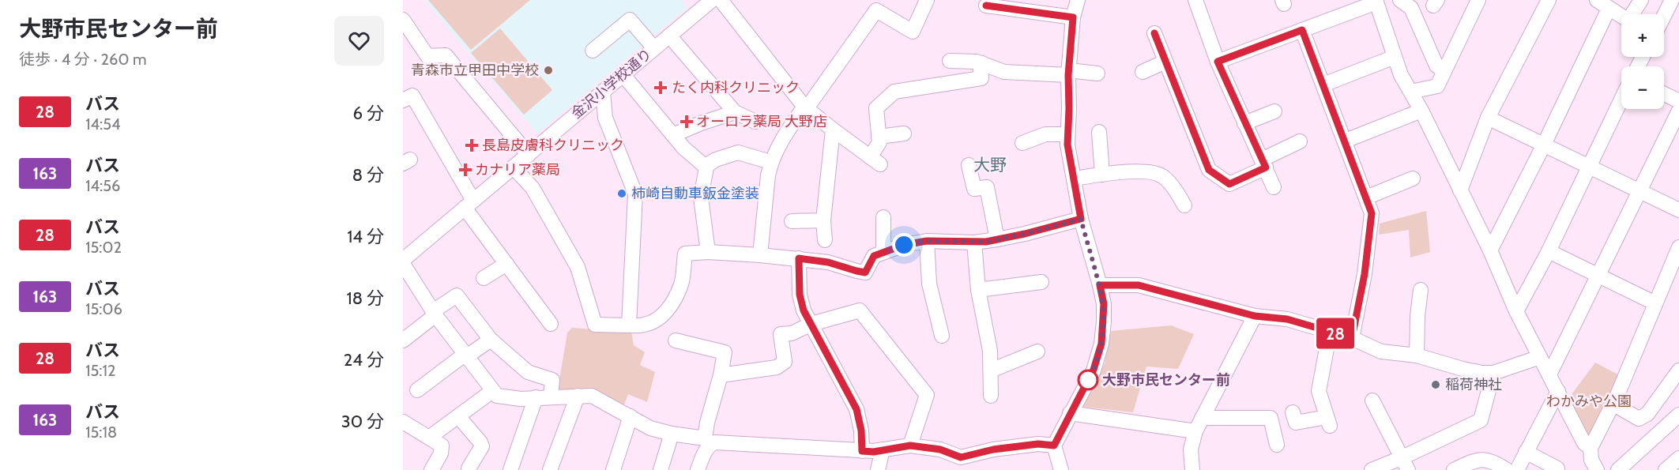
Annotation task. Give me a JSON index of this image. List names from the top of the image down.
{
  "streets": {
    "street": ["金沢小学校通り"]
  },
  "districts": ["大野"],
  "parks": ["わかみや公園"],
  "places": {
    "other": [
      "青森市立甲田中学校",
      "柿崎自動車鈑金塗装",
      "大野市民センター前",
      "稲荷神社"
    ],
    "health": [
      "たく内科クリニック",
      "オーロラ薬局 大野店",
      "長島皮膚科クリニック",
      "カナリア薬局"
    ]
  },
  "lines": ["bus line 28"],
  "page": {
    "heading": ["大野市民センター前", "徒歩 · 4 分 · 260 m"],
    "on_map": "28",
    "map_buttons": ["+", "−"],
    "list": [
      {
        "mark": "28",
        "name": "バス",
        "note": "14:54",
        "value": "6 分"
      },
      {
        "mark": "163",
        "name": "バス",
        "note": "14:56",
        "value": "8 分"
      },
      {
        "mark": "28",
        "name": "バス",
        "note": "15:02",
        "value": "14 分"
      },
      {
        "mark": "163",
        "name": "バス",
        "note": "15:06",
        "value": "18 分"
      },
      {
        "mark": "28",
        "name": "バス",
        "note": "15:12",
        "value": "24 分"
      },
      {
        "mark": "163",
        "name": "バス",
        "note": "15:18",
        "value": "30 分"
      }
    ]
  }
}
